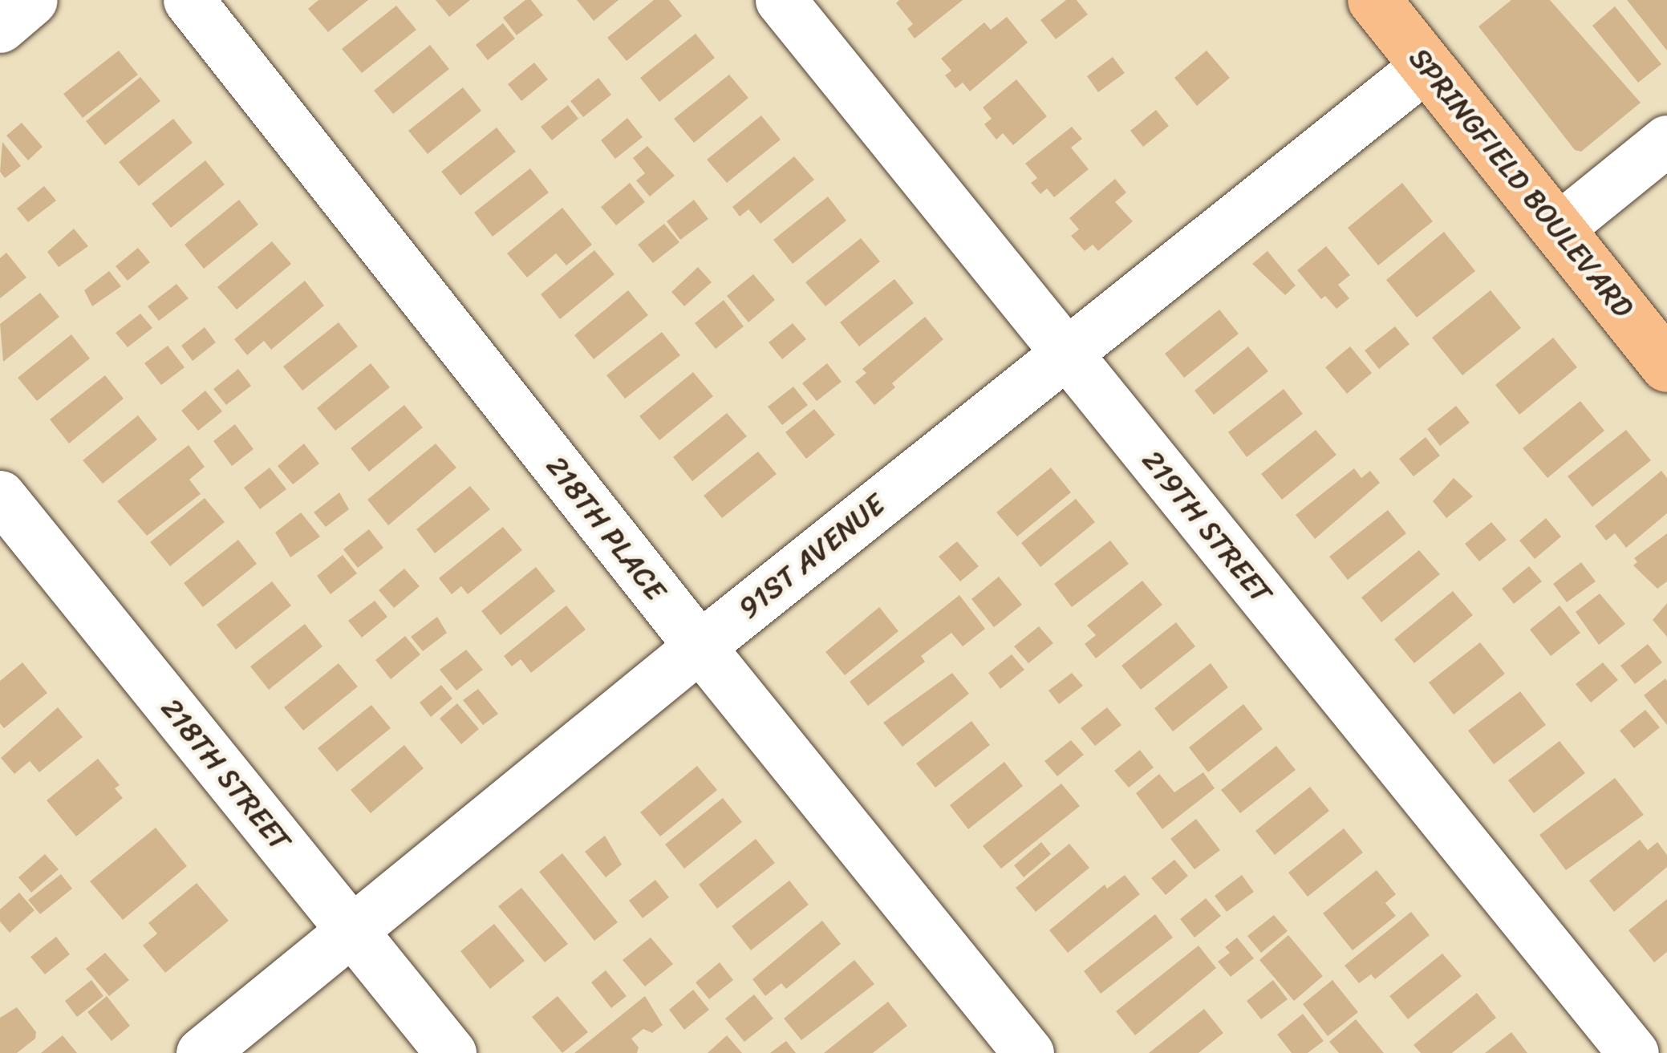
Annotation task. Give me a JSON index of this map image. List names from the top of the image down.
{
  "streets": {
    "main road": ["SPRINGFIELD BOULEVARD"],
    "street": [
      "219TH STREET",
      "218TH PLACE",
      "91ST AVENUE",
      "218TH STREET"
    ]
  },
  "crossings": [
    ["SPRINGFIELD BOULEVARD", "91ST AVENUE"],
    ["219TH STREET", "91ST AVENUE"],
    ["218TH PLACE", "91ST AVENUE"],
    ["91ST AVENUE", "218TH STREET"]
  ]
}
